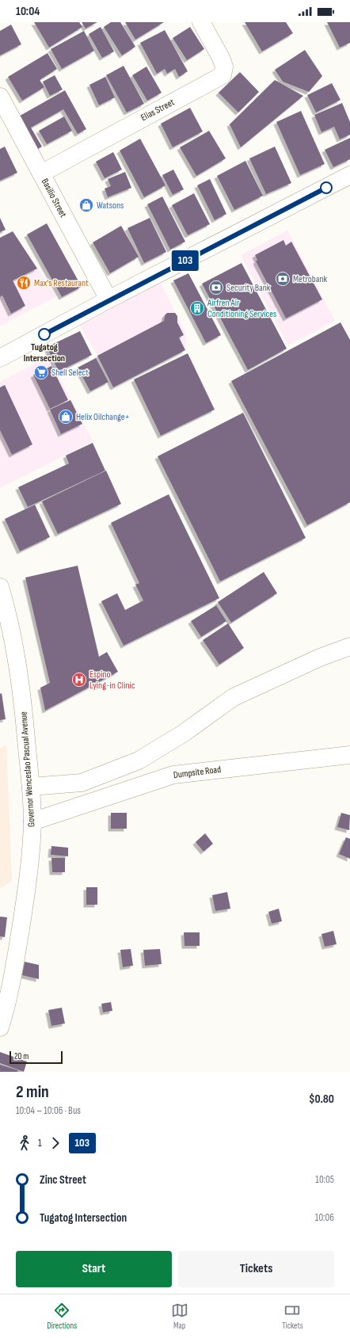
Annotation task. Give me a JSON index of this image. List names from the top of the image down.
{
  "streets": {
    "main road": [
      "Elias Street",
      "Basilio Street",
      "Governor Wenceslao Pascual Avenue",
      "Dumpsite Road"
    ]
  },
  "crossings": [
    ["Elias Street", "Basilio Street"],
    ["Governor Wenceslao Pascual Avenue", "Dumpsite Road"]
  ],
  "places": {
    "shop": ["Watsons", "Helix Oilchange+"],
    "bank": ["Metrobank", "Security Bank"],
    "restaurant": ["Max's Restaurant"],
    "building": ["Airfren Air Conditioning Services"],
    "other": ["Tugatog Intersection"],
    "supermarket": ["Shell Select"],
    "hospital": ["Espino Lying-in Clinic"]
  },
  "lines": ["bus line 103"],
  "scale_bar": "20 m",
  "page": {
    "status": "10:04",
    "on_map": "103",
    "scale": "20 m",
    "heading": ["2 min", "10:04 – 10:06 · Bus", "$0.80"],
    "legs": ["1", "103"],
    "list": [
      {
        "name": "Zinc Street",
        "value": "10:05"
      },
      {
        "name": "Tugatog Intersection",
        "value": "10:06"
      }
    ],
    "buttons": ["Start", "Tickets"],
    "tabs": ["Directions", "Map", "Tickets"]
  }
}
